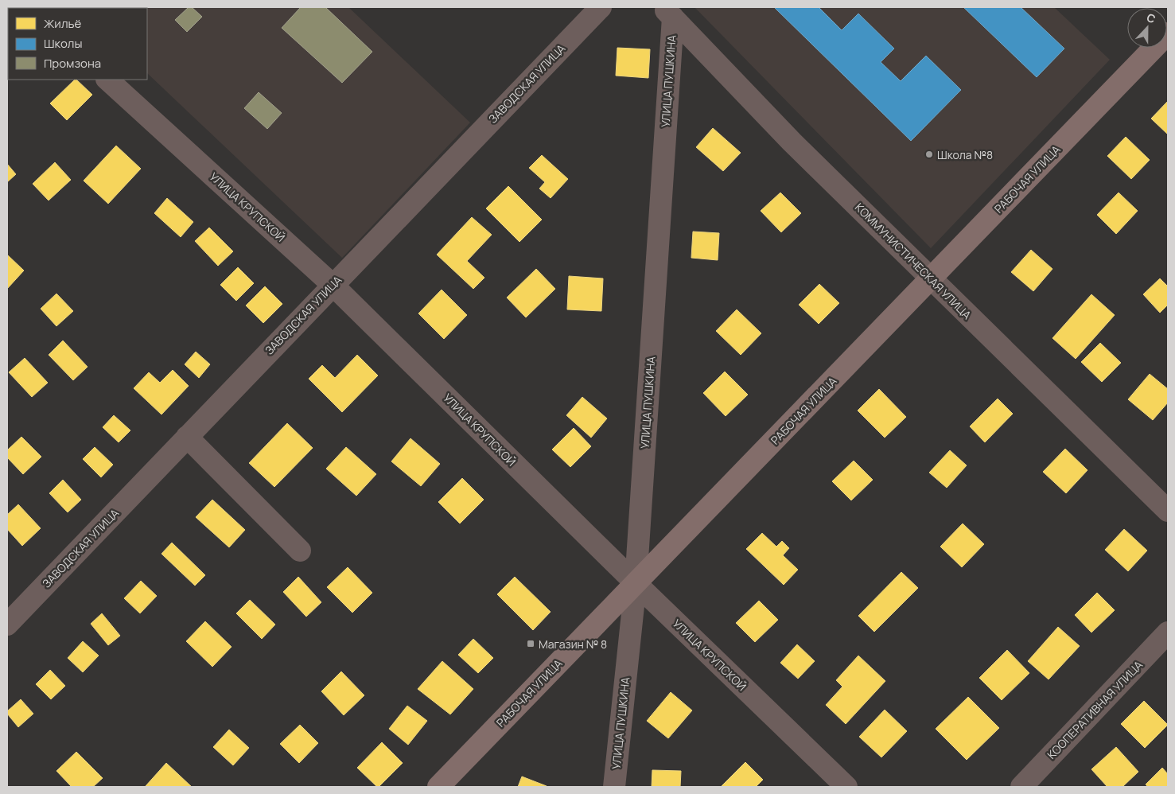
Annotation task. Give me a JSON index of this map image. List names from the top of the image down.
{
  "streets": {
    "main road": ["РАБОЧАЯ УЛИЦА"],
    "street": [
      "УЛИЦА ПУШКИНА",
      "ЗАВОДСКАЯ УЛИЦА",
      "УЛИЦА КРУПСКОЙ",
      "КОММУНИСТИЧЕСКАЯ УЛИЦА",
      "КООПЕРАТИВНАЯ УЛИЦА"
    ]
  },
  "crossings": [
    ["УЛИЦА ПУШКИНА", "РАБОЧАЯ УЛИЦА"],
    ["УЛИЦА ПУШКИНА", "УЛИЦА КРУПСКОЙ"],
    ["УЛИЦА ПУШКИНА", "КОММУНИСТИЧЕСКАЯ УЛИЦА"],
    ["ЗАВОДСКАЯ УЛИЦА", "УЛИЦА КРУПСКОЙ"],
    ["РАБОЧАЯ УЛИЦА", "УЛИЦА КРУПСКОЙ"],
    ["РАБОЧАЯ УЛИЦА", "КОММУНИСТИЧЕСКАЯ УЛИЦА"]
  ],
  "places": {
    "other": ["Школа №8"],
    "transit": ["Магазин № 8"]
  },
  "legend": ["Жильё", "Школы", "Промзона"],
  "north": "top"
}
